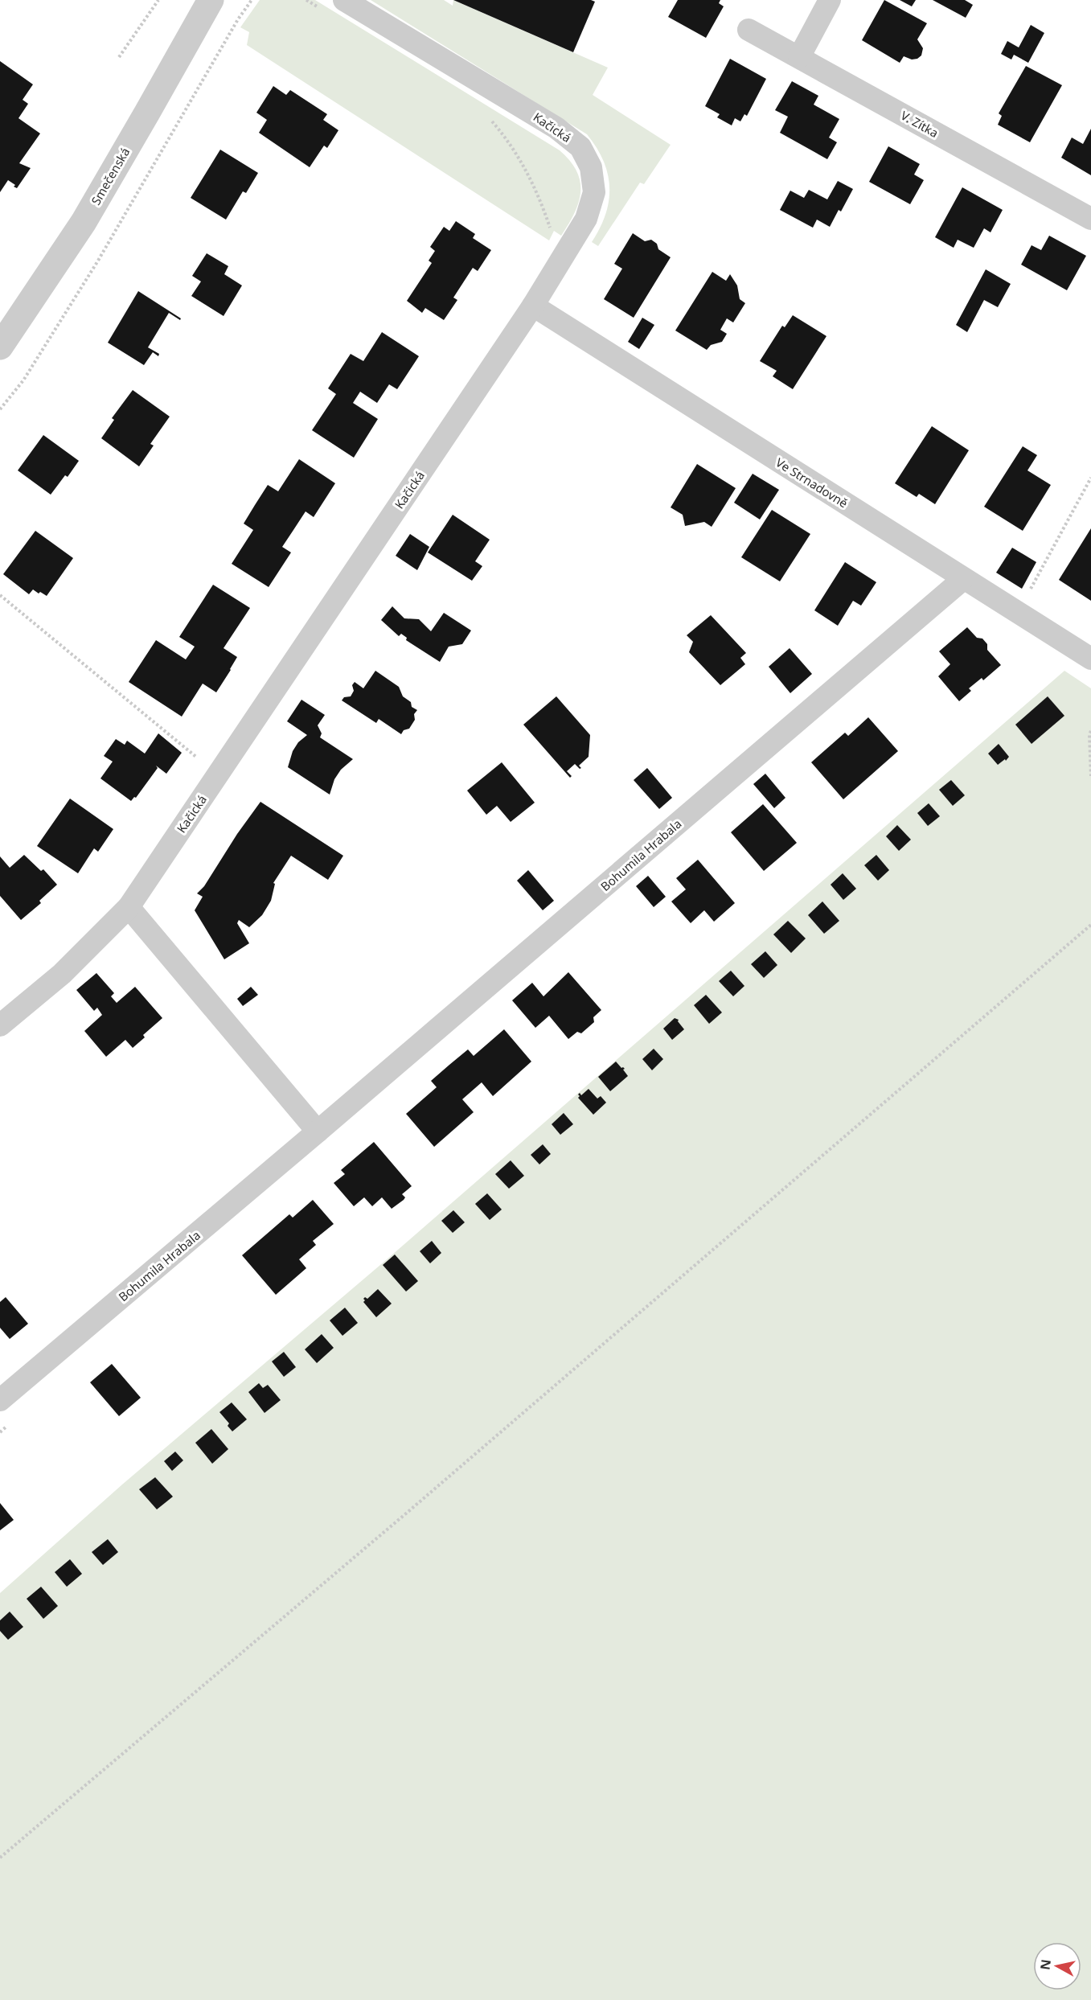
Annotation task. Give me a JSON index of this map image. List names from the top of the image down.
{
  "streets": {
    "street": [
      "V. Zítka",
      "Kačická",
      "Smečenská",
      "Ve Strnadovně",
      "Bohumila Hrabala"
    ]
  },
  "crossings": [
    ["Kačická", "Ve Strnadovně"],
    ["Ve Strnadovně", "Bohumila Hrabala"]
  ],
  "north": "left"
}
